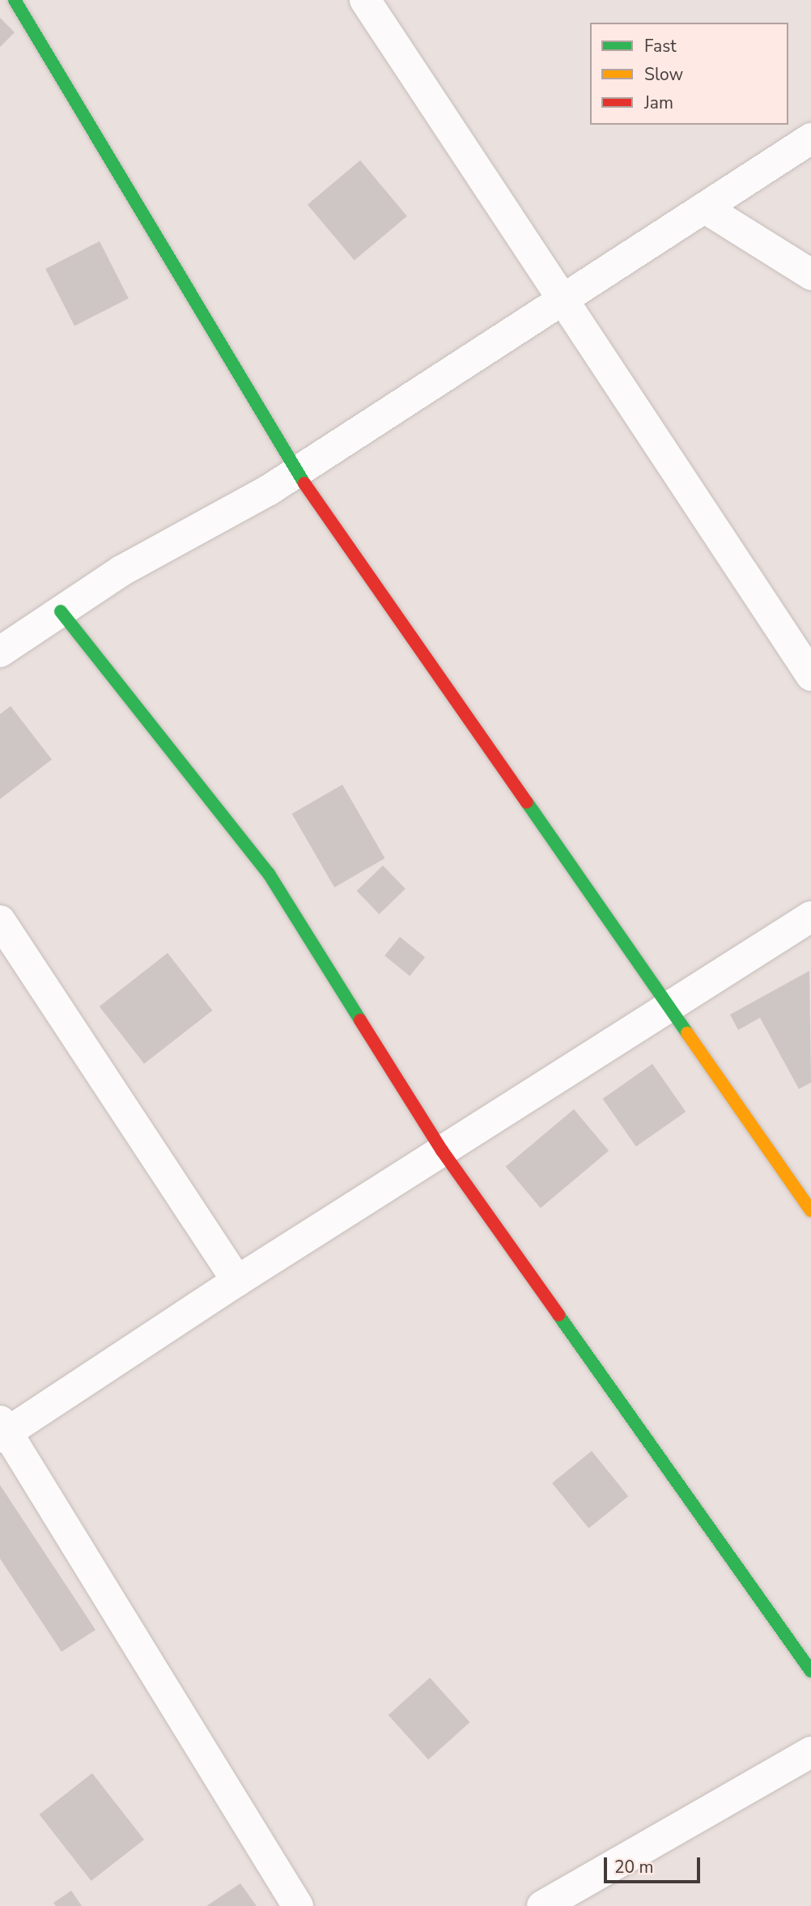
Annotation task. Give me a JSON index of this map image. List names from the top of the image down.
{
  "legend": ["Fast", "Slow", "Jam"],
  "scale_bar": "20 m"
}
